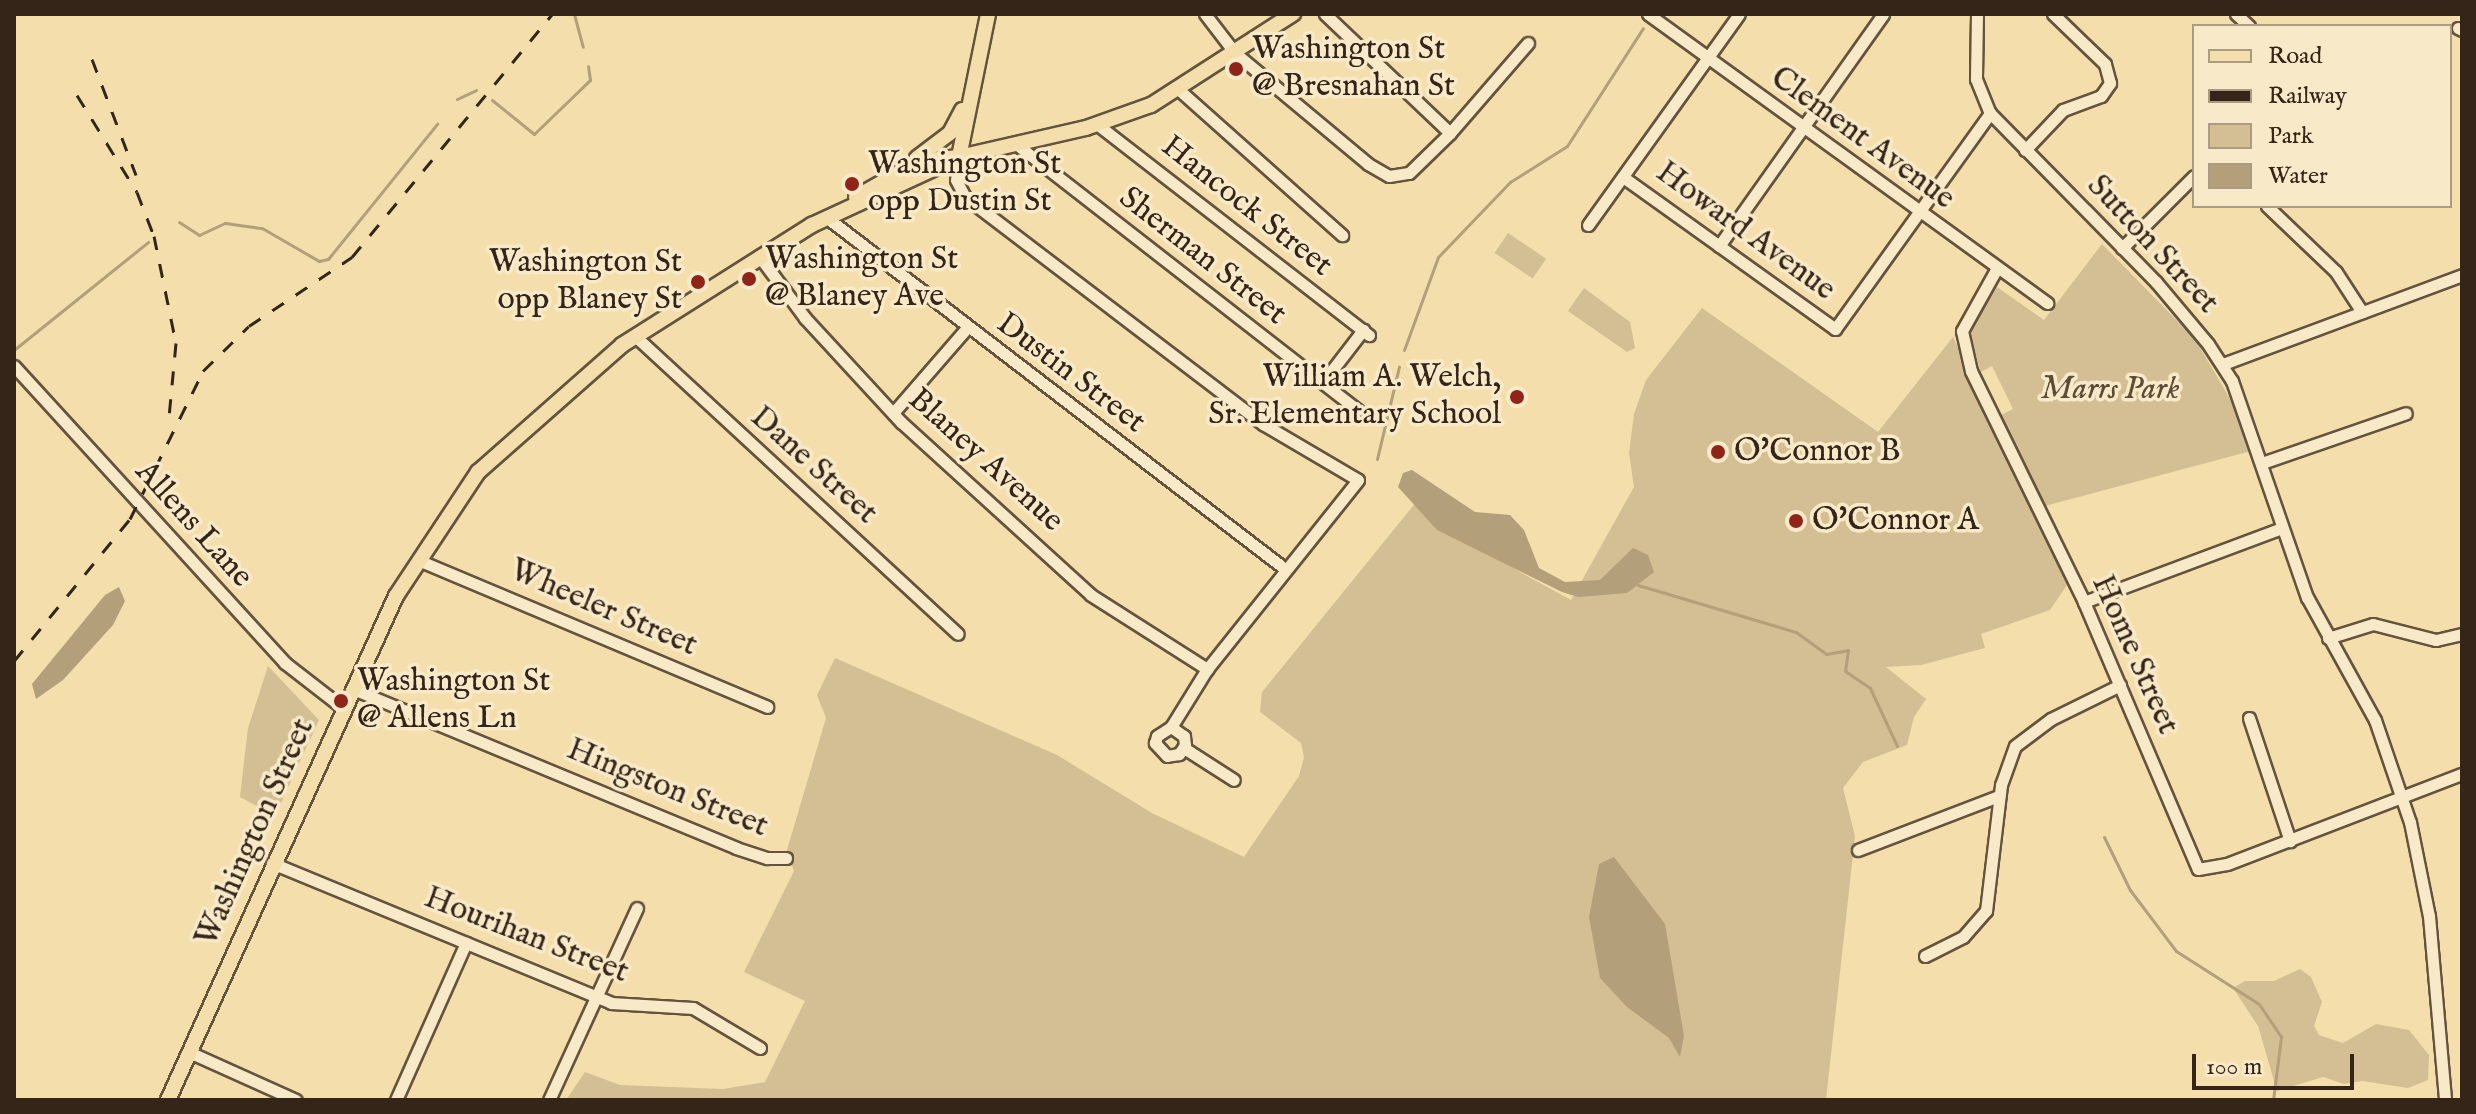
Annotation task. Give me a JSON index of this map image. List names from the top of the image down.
{
  "streets": {
    "main road": ["Washington Street"],
    "street": [
      "Clement Avenue",
      "Hancock Street",
      "Howard Avenue",
      "Sutton Street",
      "Sherman Street",
      "Dustin Street",
      "Blaney Avenue",
      "Dane Street",
      "Allens Lane",
      "Wheeler Street",
      "Home Street",
      "Hingston Street",
      "Hourihan Street"
    ]
  },
  "crossings": [
    ["Clement Avenue", "Howard Avenue"],
    ["Clement Avenue", "Home Street"],
    ["Hancock Street", "Sherman Street"],
    ["Hancock Street", "Washington Street"],
    ["Sutton Street", "Home Street"],
    ["Sherman Street", "Washington Street"],
    ["Dustin Street", "Washington Street"],
    ["Blaney Avenue", "Washington Street"],
    ["Dane Street", "Washington Street"],
    ["Allens Lane", "Washington Street"],
    ["Wheeler Street", "Washington Street"],
    ["Hingston Street", "Washington Street"],
    ["Washington Street", "Hourihan Street"]
  ],
  "parks": ["Marrs Park"],
  "places": [
    "Washington St @ Bresnahan St",
    "Washington St opp Dustin St",
    "Washington St @ Blaney Ave",
    "Washington St opp Blaney St",
    "William A. Welch, Sr. Elementary School",
    "O'Connor B",
    "O'Connor A",
    "Washington St @ Allens Ln"
  ],
  "legend": [
    "Road",
    "Railway",
    "Park",
    "Water"
  ],
  "scale_bar": "100 m"
}
